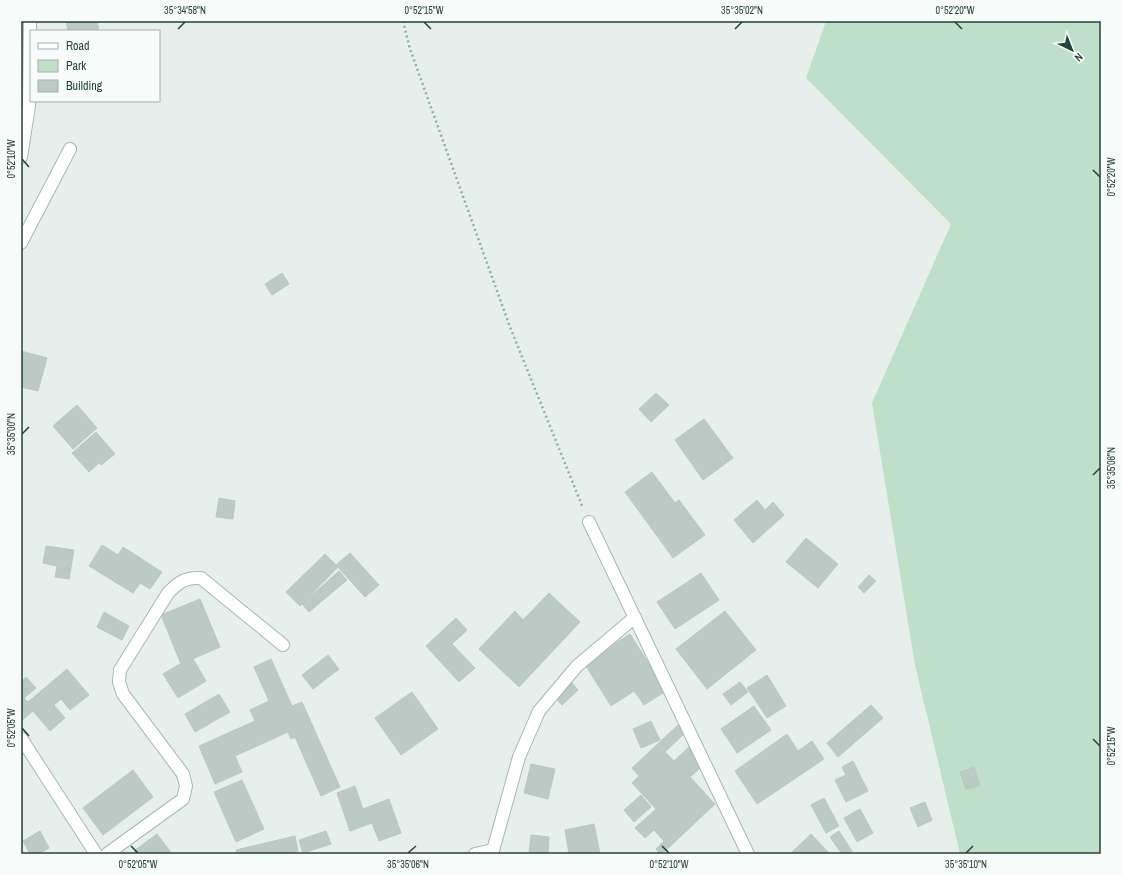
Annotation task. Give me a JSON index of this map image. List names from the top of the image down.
{
  "legend": ["Road", "Park", "Building"],
  "north": "bottom right",
  "coordinates": [
    "35°34'58\"N",
    "0°52'15\"W",
    "35°35'02\"N",
    "0°52'20\"W",
    "0°52'10\"W",
    "35°35'00\"N",
    "35°35'08\"N",
    "0°52'05\"W",
    "35°35'06\"N",
    "35°35'10\"N"
  ]
}
